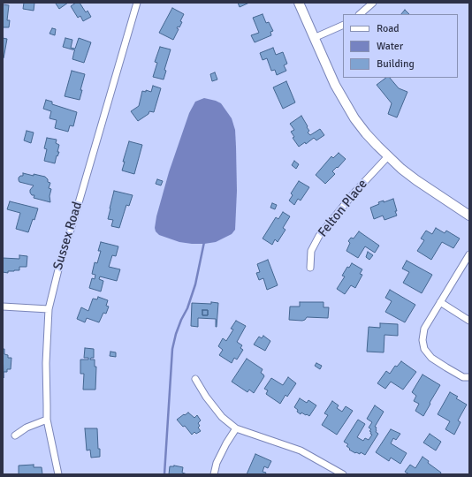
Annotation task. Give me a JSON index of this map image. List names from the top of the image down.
{
  "streets": {
    "street": ["Felton Place", "Sussex Road"]
  },
  "legend": ["Road", "Water", "Building"]
}
